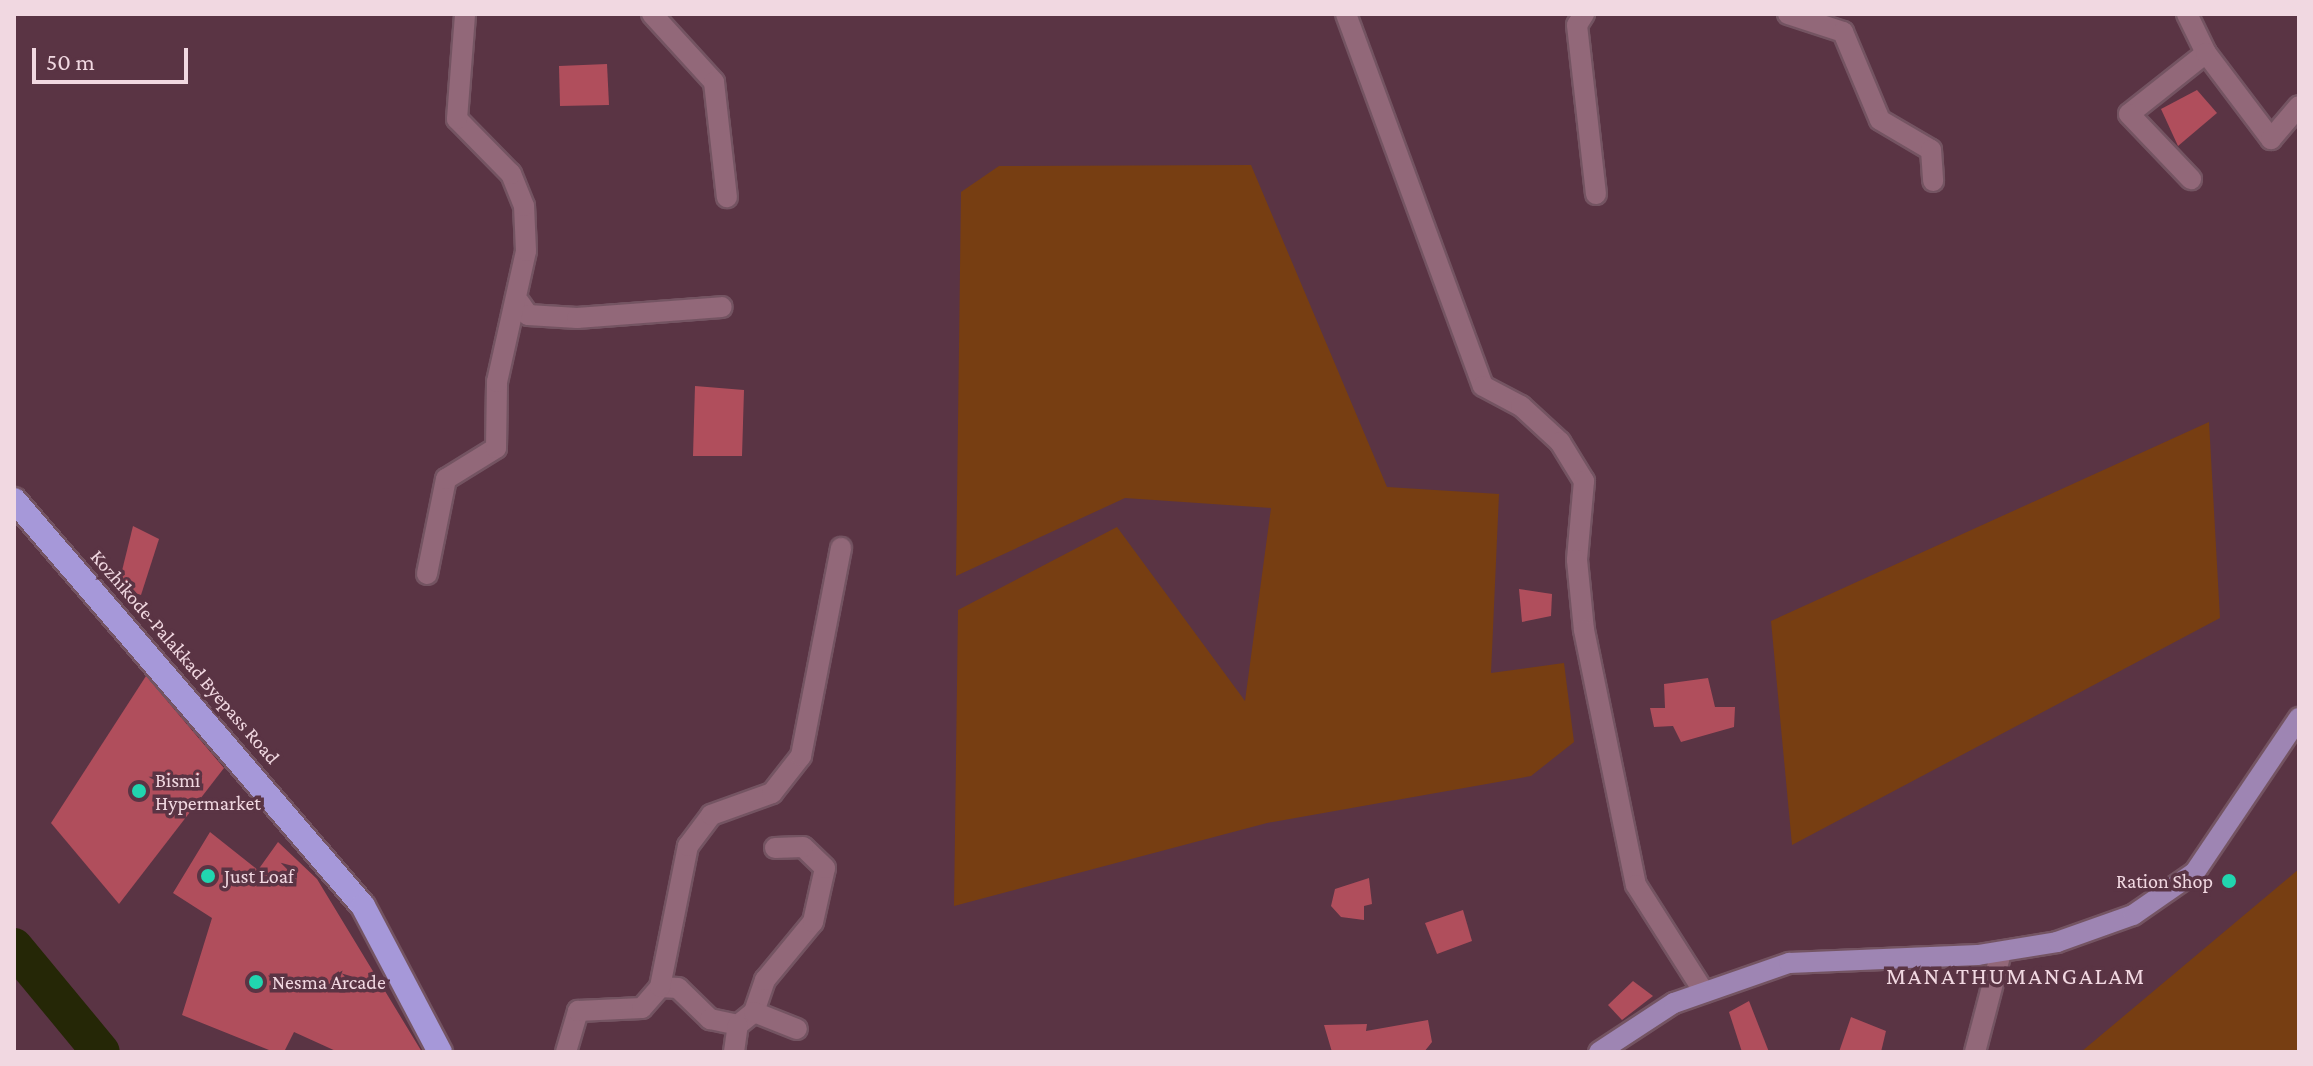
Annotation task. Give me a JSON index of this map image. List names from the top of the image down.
{
  "streets": {
    "highway": ["Kozhikode-Palakkad Byepass Road"]
  },
  "districts": ["MANATHUMANGALAM"],
  "places": [
    "Bismi Hypermarket",
    "Just Loaf",
    "Ration Shop",
    "Nesma Arcade"
  ],
  "scale_bar": "50 m"
}
